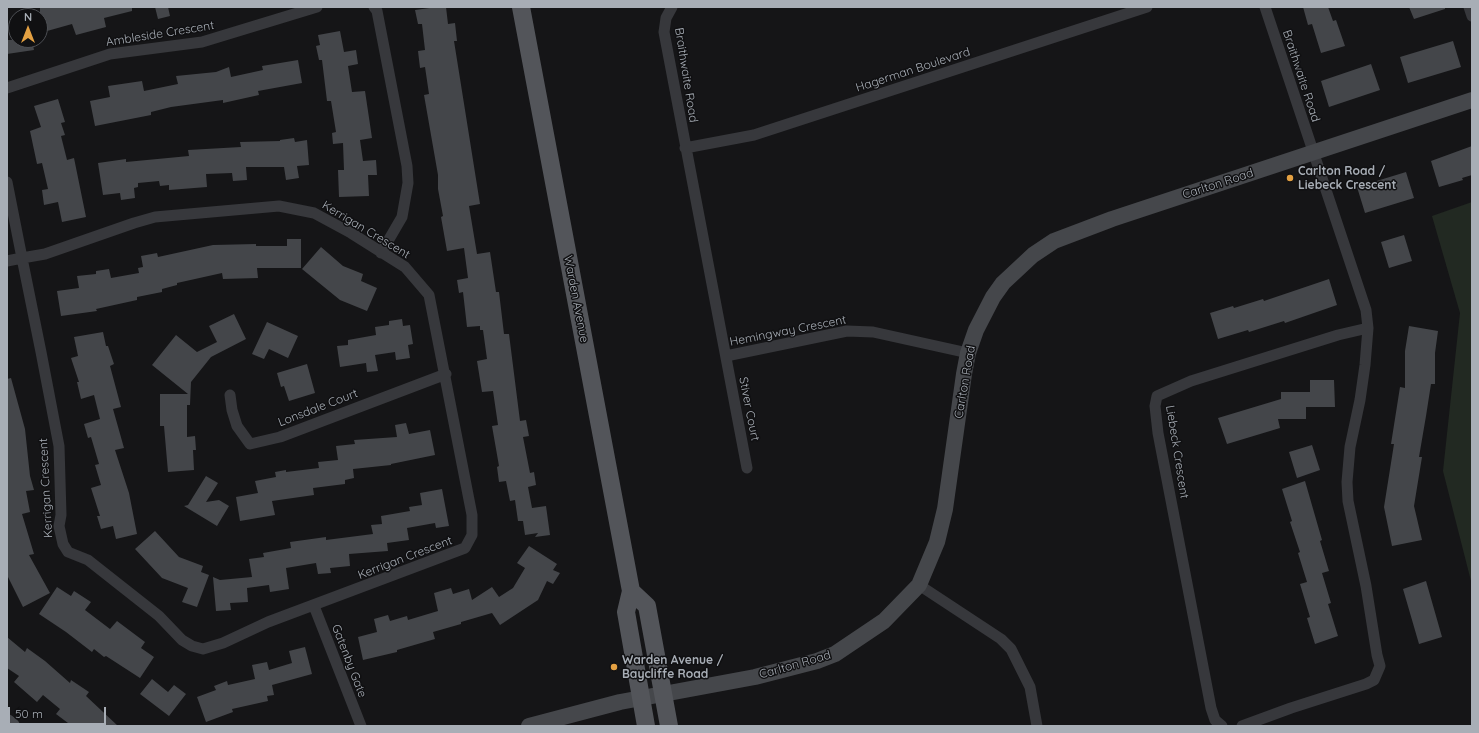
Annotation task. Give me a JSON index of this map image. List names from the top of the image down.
{
  "streets": {
    "main road": ["Carlton Road", "Warden Avenue"],
    "street": [
      "Ambleside Crescent",
      "Hagerman Boulevard",
      "Braithwaite Road",
      "Kerrigan Crescent",
      "Hemingway Crescent",
      "Lonsdale Court",
      "Stiver Court",
      "Liebeck Crescent",
      "Gatenby Gate"
    ]
  },
  "crossings": [
    ["Hagerman Boulevard", "Braithwaite Road"],
    ["Hagerman Boulevard", "Hemingway Crescent"],
    ["Braithwaite Road", "Carlton Road"],
    ["Braithwaite Road", "Hemingway Crescent"],
    ["Carlton Road", "Warden Avenue"],
    ["Carlton Road", "Hemingway Crescent"],
    ["Kerrigan Crescent", "Lonsdale Court"],
    ["Kerrigan Crescent", "Gatenby Gate"],
    ["Hemingway Crescent", "Stiver Court"]
  ],
  "places": ["Carlton Road / Liebeck Crescent", "Warden Avenue / Baycliffe Road"],
  "scale_bar": "50 m",
  "north": "top"
}
